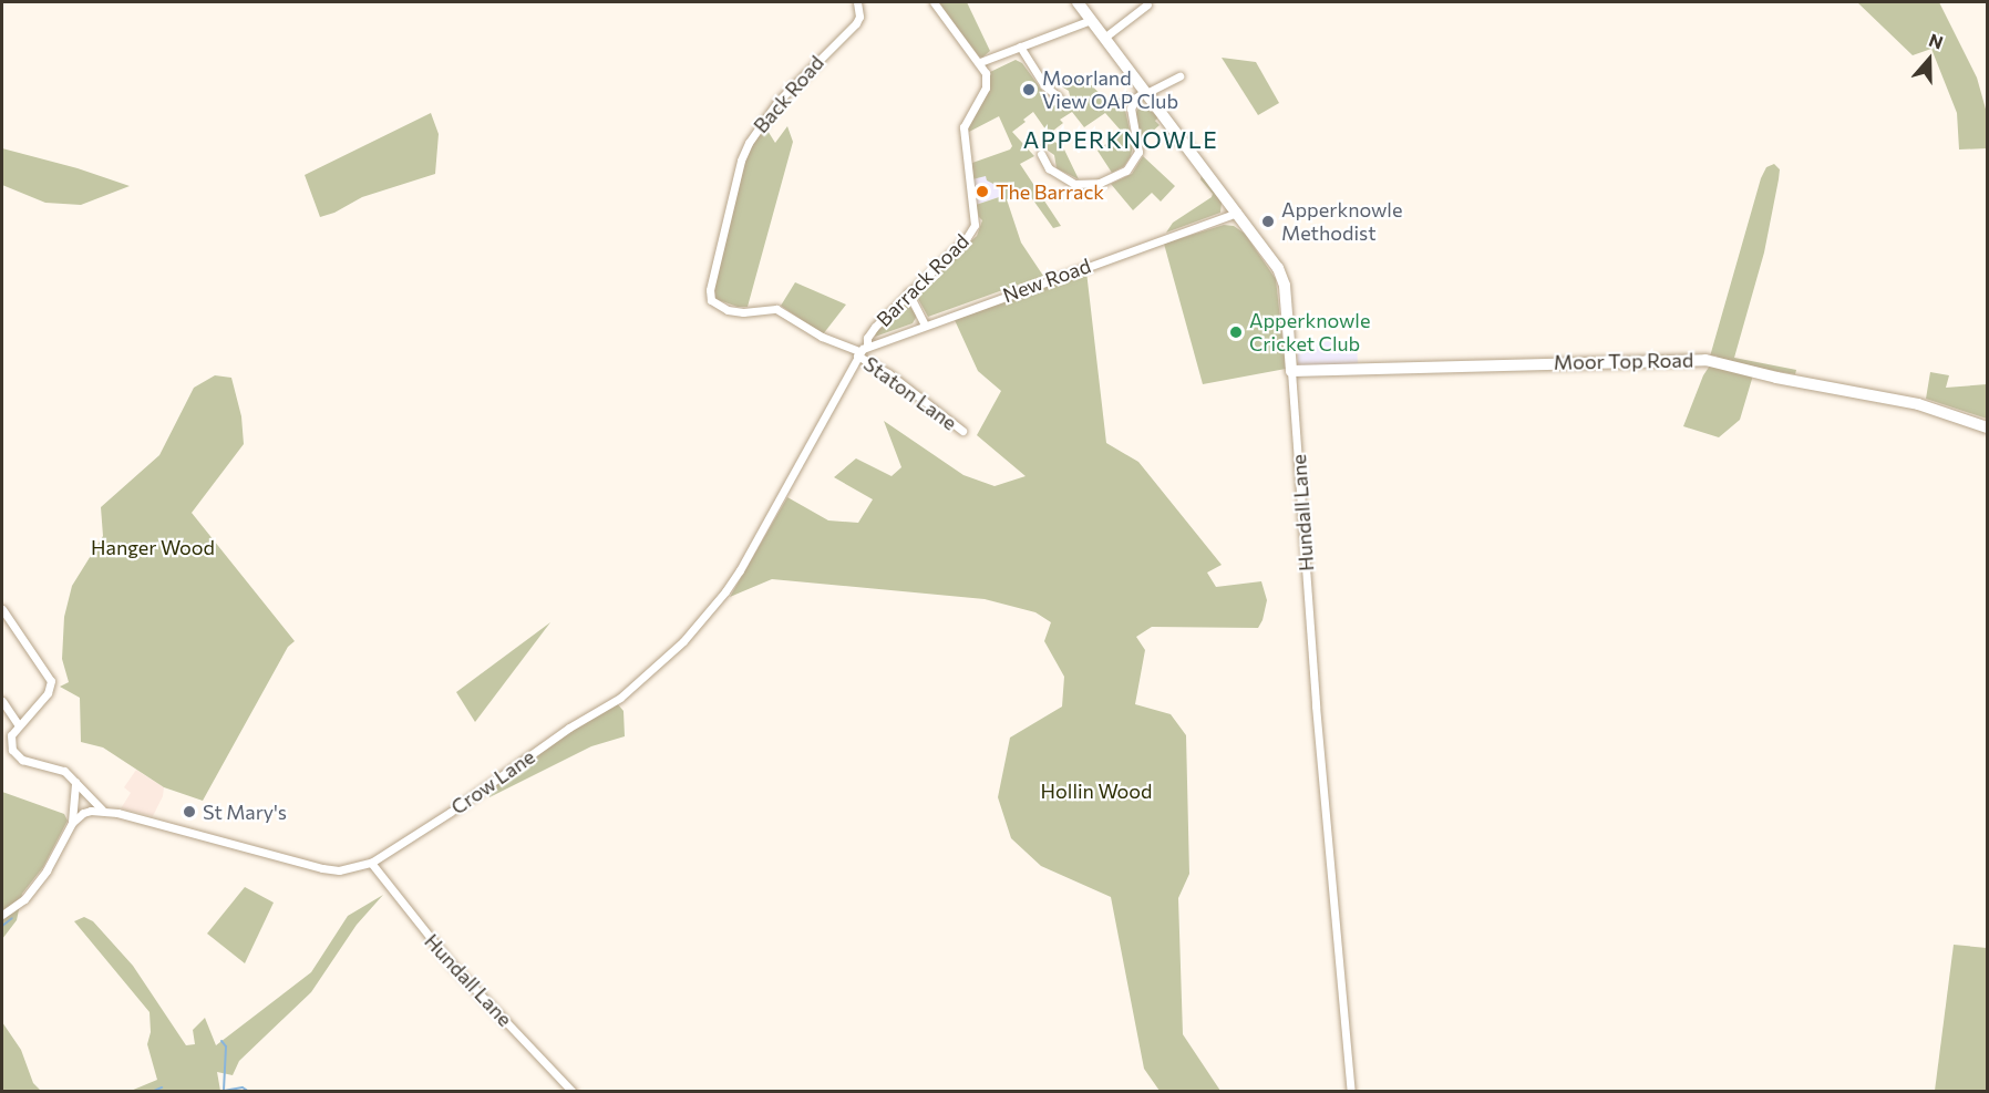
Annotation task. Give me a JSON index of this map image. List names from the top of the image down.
{
  "streets": {
    "street": [
      "Back Road",
      "Barrack Road",
      "New Road",
      "Moor Top Road",
      "Staton Lane",
      "Hundall Lane",
      "Crow Lane"
    ]
  },
  "crossings": [
    ["Back Road", "Staton Lane"],
    ["Barrack Road", "New Road"],
    ["New Road", "Staton Lane"],
    ["New Road", "Hundall Lane"],
    ["New Road", "Crow Lane"],
    ["Moor Top Road", "Hundall Lane"],
    ["Staton Lane", "Crow Lane"],
    ["Hundall Lane", "Crow Lane"]
  ],
  "districts": ["APPERKNOWLE"],
  "parks": ["Hanger Wood", "Hollin Wood"],
  "places": [
    "Moorland View OAP Club",
    "The Barrack",
    "Apperknowle Methodist",
    "Apperknowle Cricket Club",
    "St Mary's"
  ],
  "north": "top"
}
